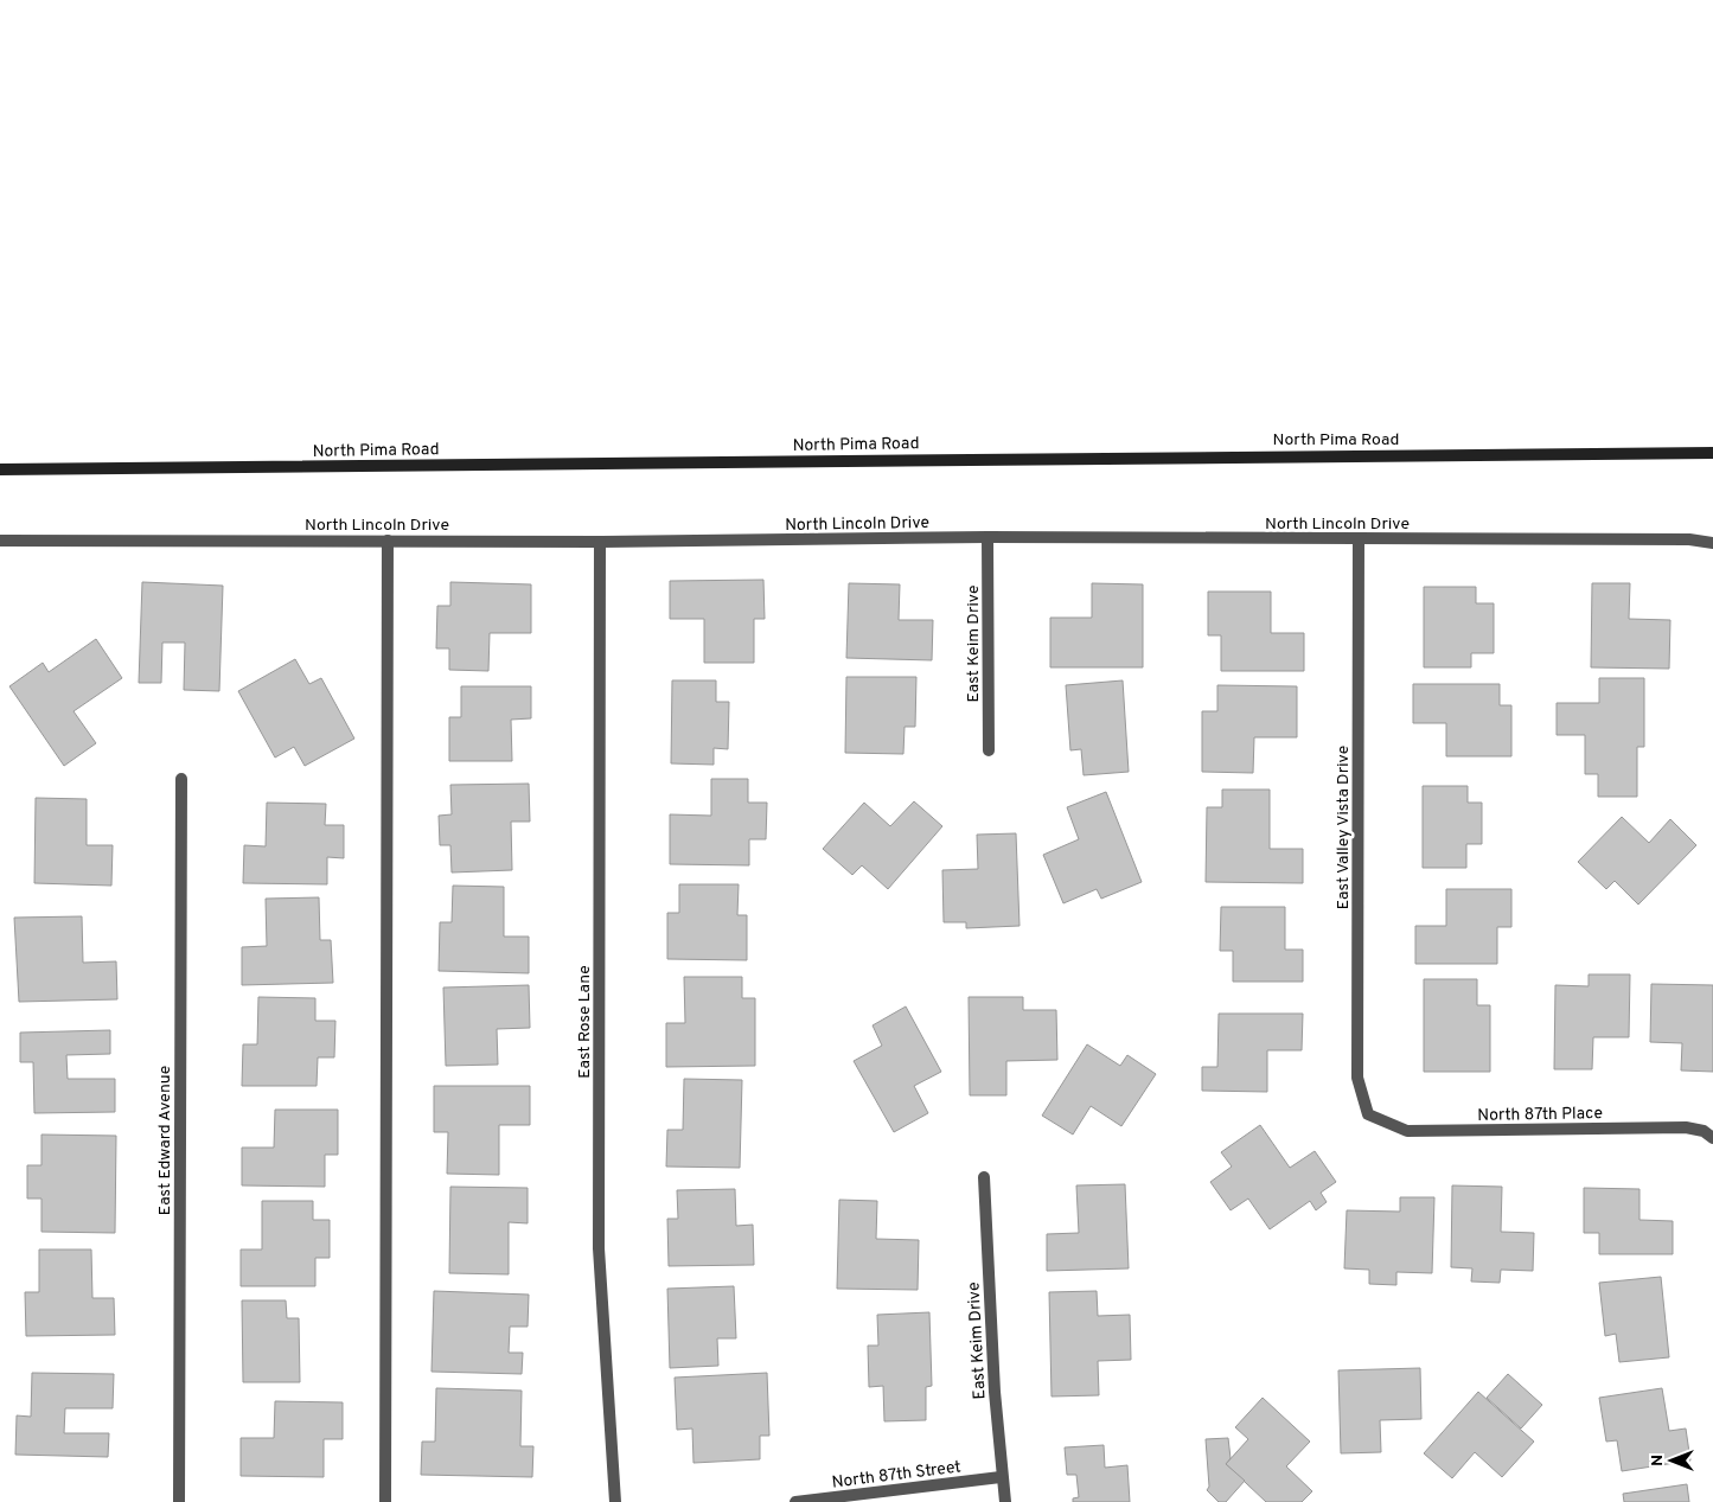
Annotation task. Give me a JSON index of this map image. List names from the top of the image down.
{
  "streets": {
    "main road": ["North Pima Road"],
    "street": [
      "North Lincoln Drive",
      "East Keim Drive",
      "East Valley Vista Drive",
      "East Rose Lane",
      "North 87th Place",
      "East Edward Avenue",
      "North 87th Street"
    ]
  },
  "crossings": [
    ["North Lincoln Drive", "East Keim Drive"],
    ["North Lincoln Drive", "East Valley Vista Drive"],
    ["North Lincoln Drive", "East Rose Lane"],
    ["East Keim Drive", "North 87th Street"],
    ["East Valley Vista Drive", "North 87th Place"]
  ],
  "north": "left"
}
